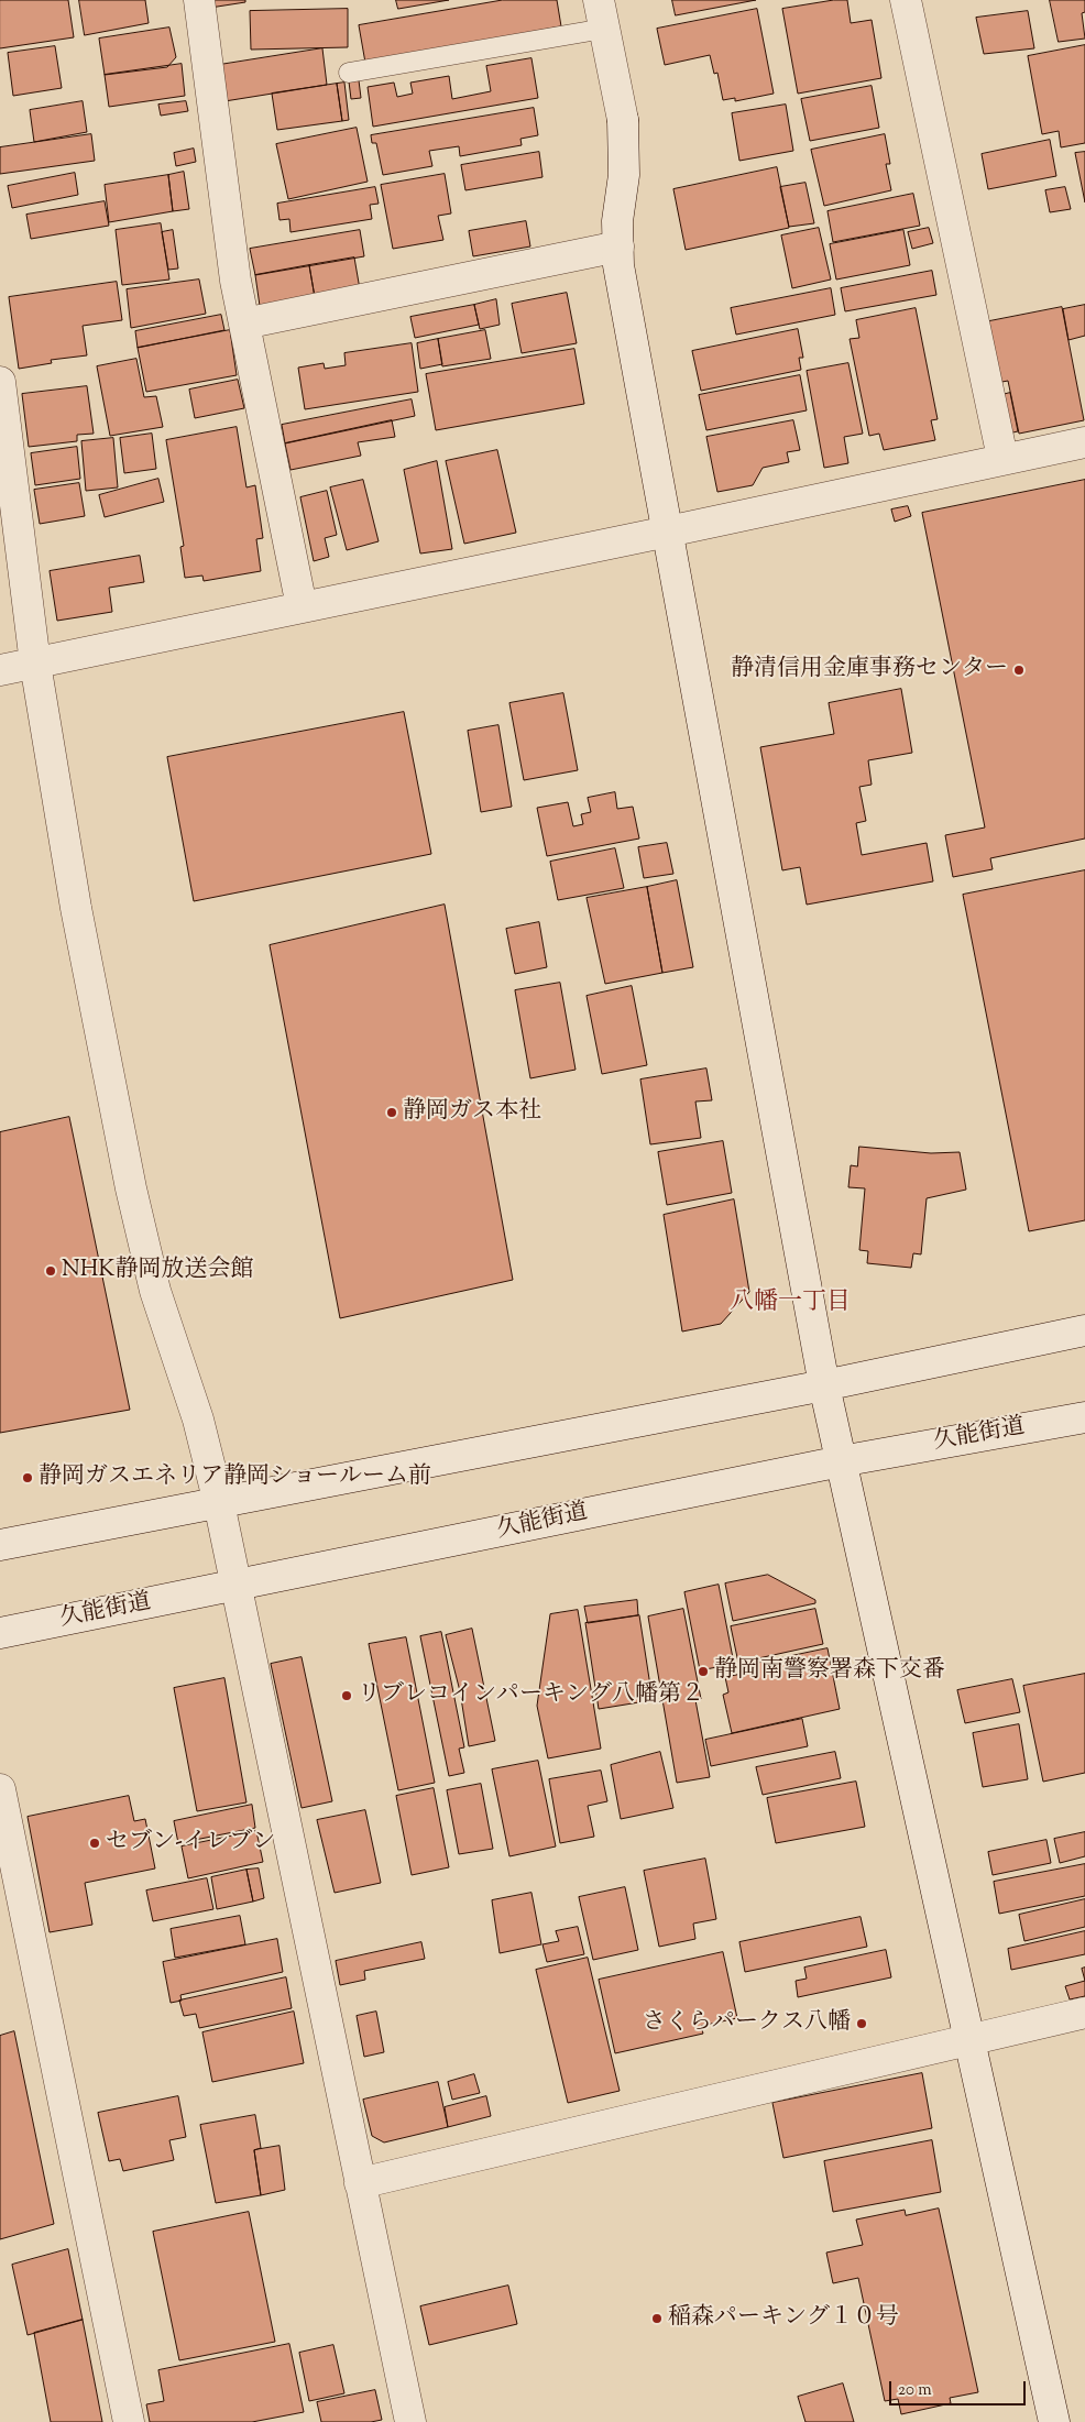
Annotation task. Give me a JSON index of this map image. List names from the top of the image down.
{
  "streets": {
    "street": ["久能街道"]
  },
  "districts": ["八幡一丁目"],
  "places": [
    "静清信用金庫事務センター",
    "静岡ガス本社",
    "NHK静岡放送会館",
    "静岡ガスエネリア静岡ショールーム前",
    "静岡南警察署森下交番",
    "リブレコインパーキング八幡第２",
    "セブン-イレブン",
    "さくらパークス八幡",
    "稲森パーキング１０号"
  ],
  "scale_bar": "20 m"
}
